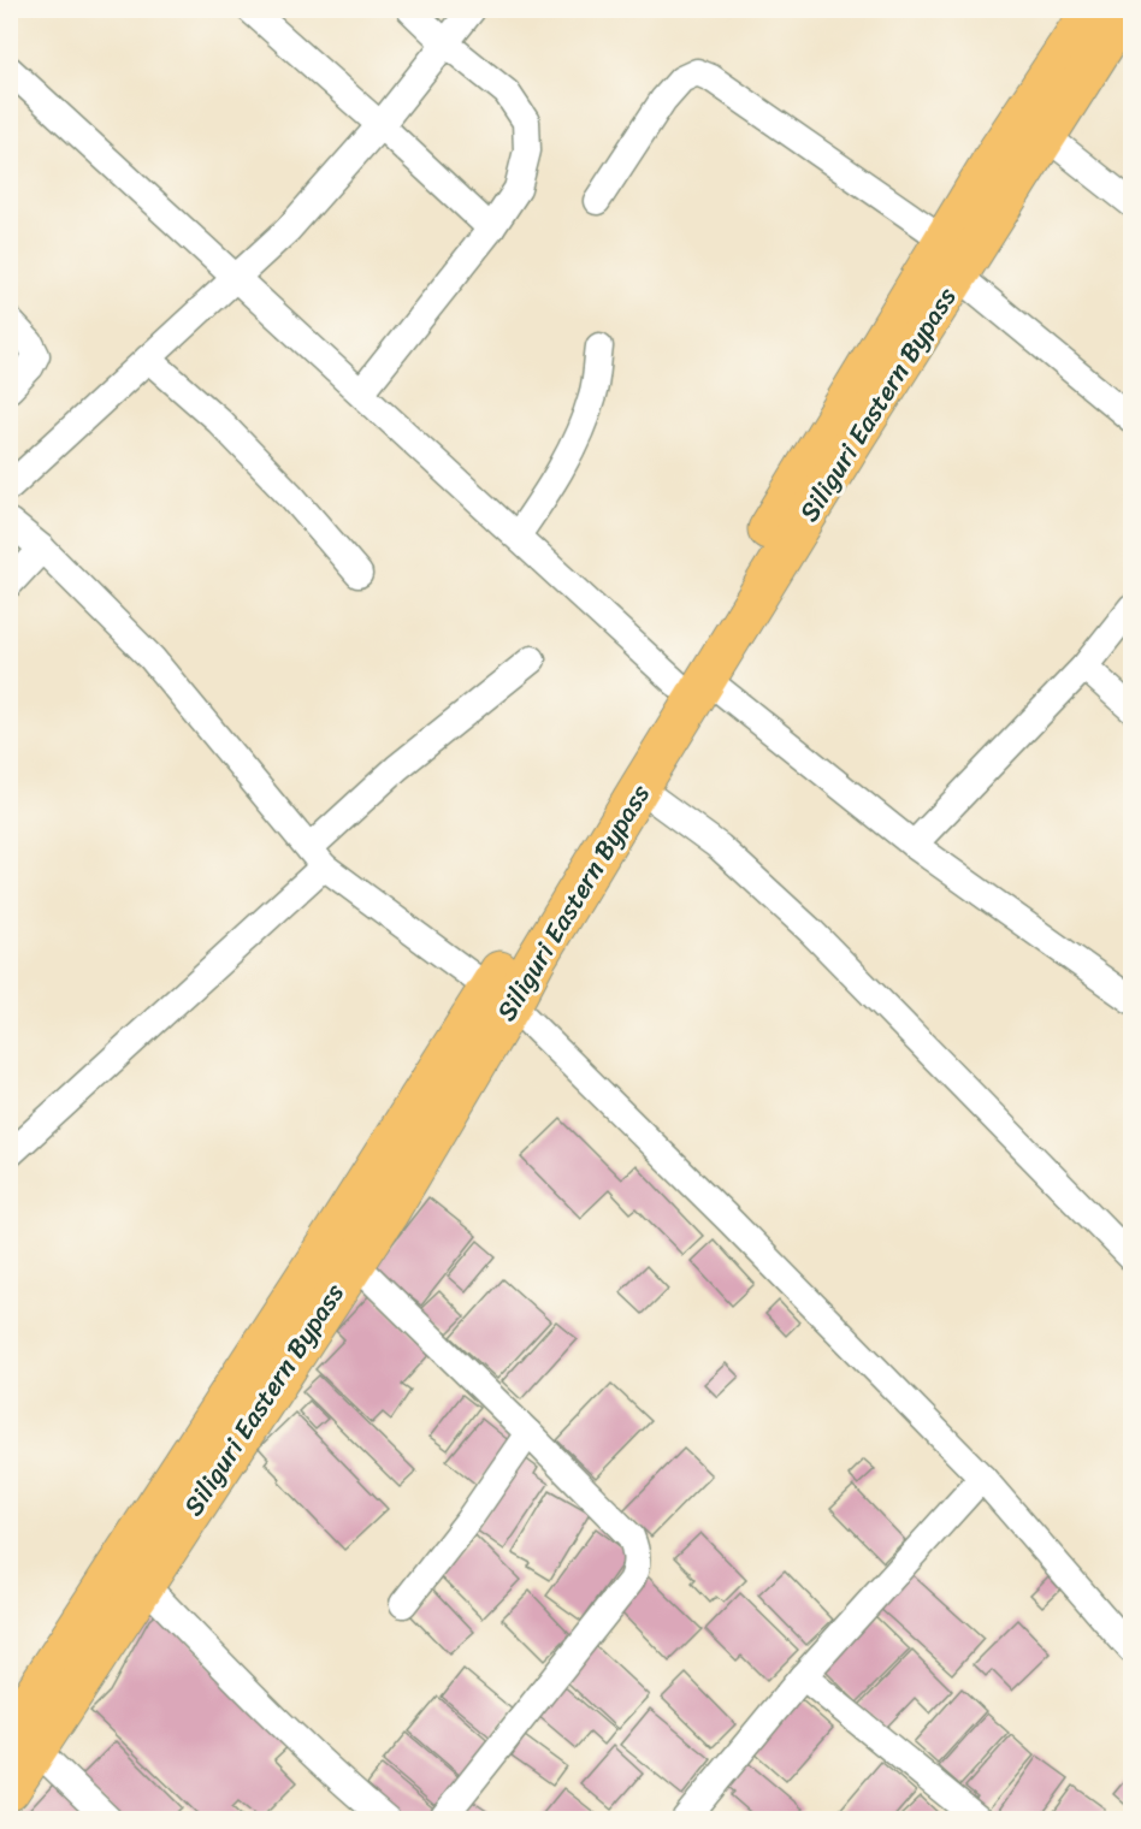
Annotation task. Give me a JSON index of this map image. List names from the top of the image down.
{
  "streets": {
    "main road": ["Siliguri Eastern Bypass"]
  }
}
